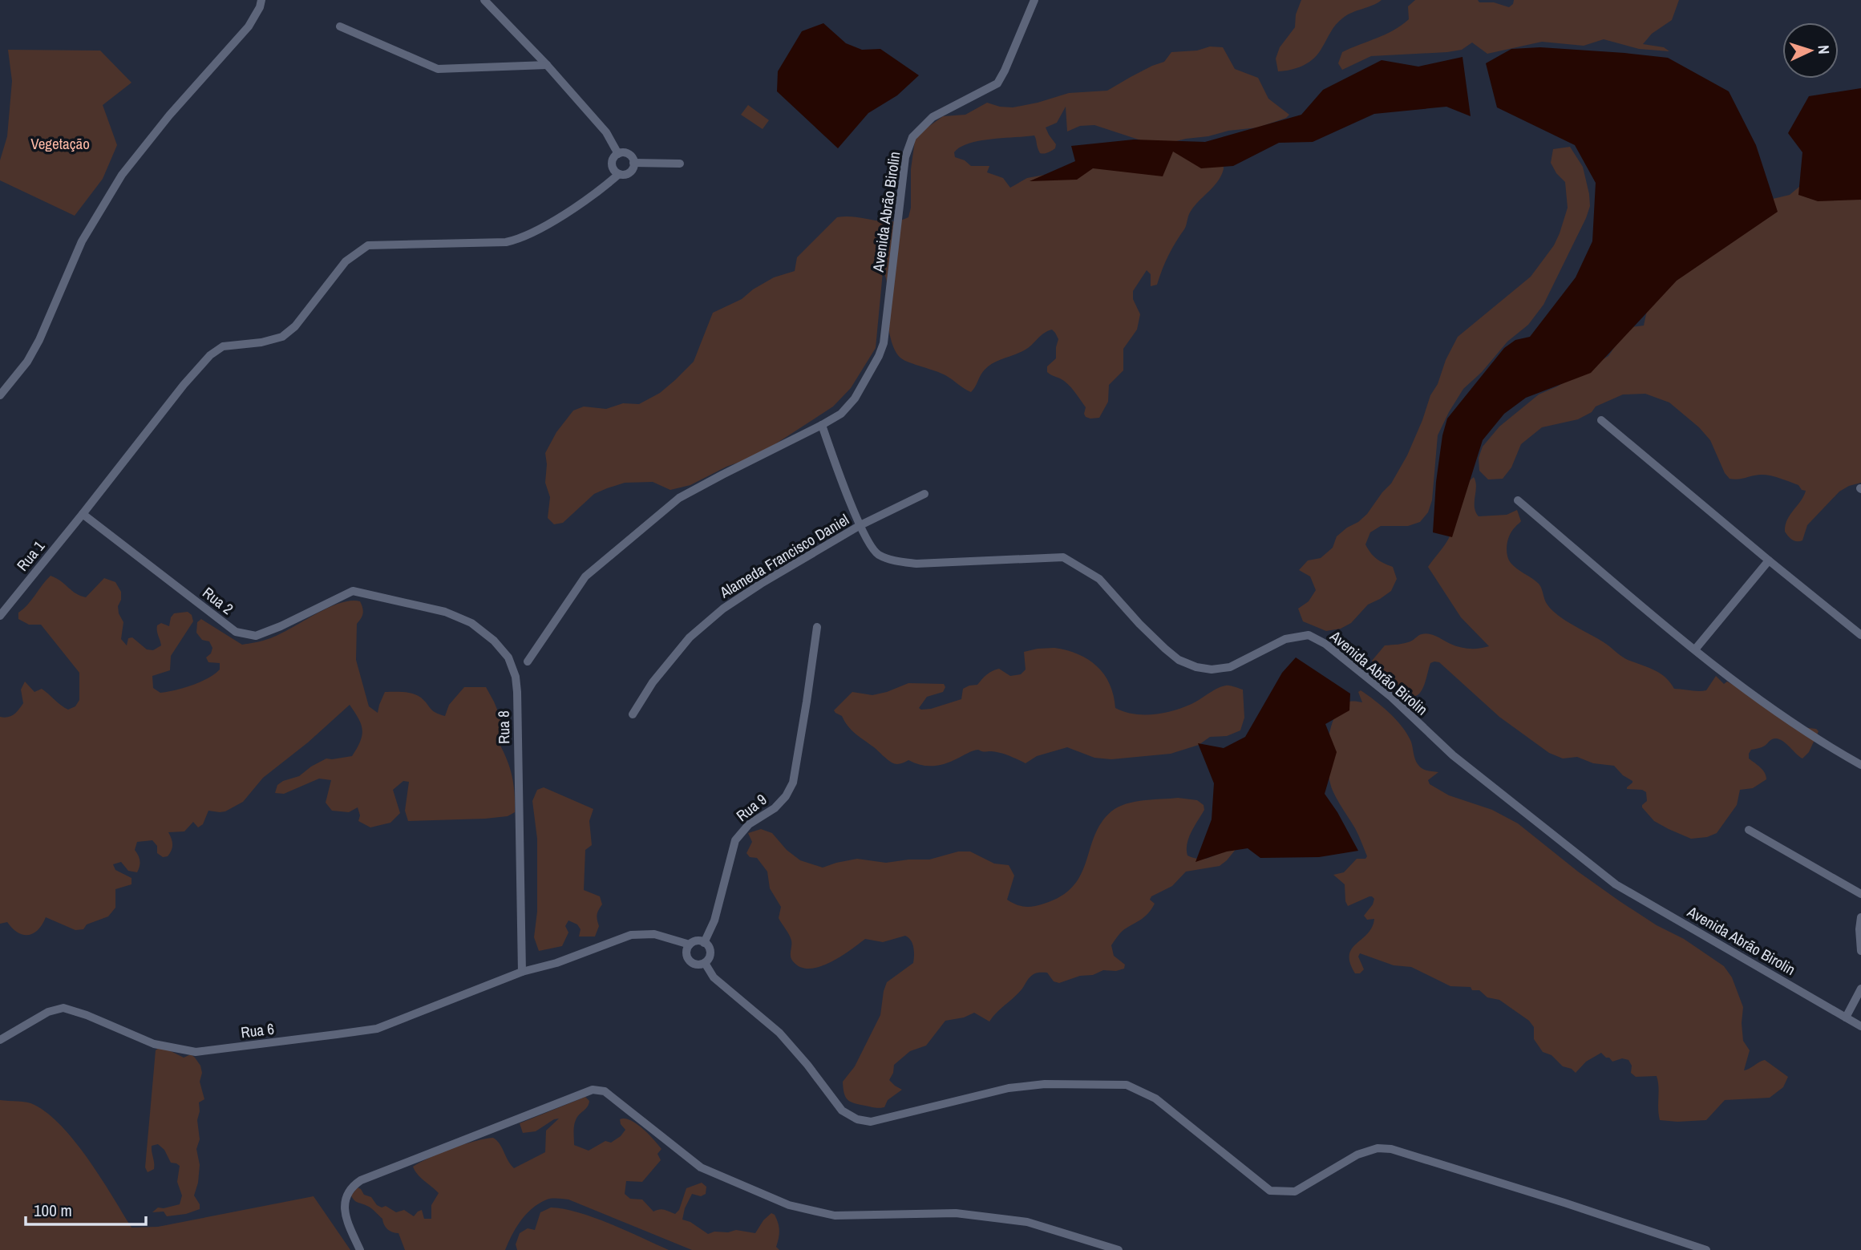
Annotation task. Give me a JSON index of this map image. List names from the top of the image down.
{
  "streets": {
    "street": [
      "Avenida Abrão Birolin",
      "Rua 1",
      "Alameda Francisco Daniel",
      "Rua 2",
      "Rua 8",
      "Rua 9",
      "Rua 6"
    ]
  },
  "crossings": [
    ["Avenida Abrão Birolin", "Alameda Francisco Daniel"],
    ["Rua 1", "Rua 2"],
    ["Rua 2", "Rua 8"],
    ["Rua 8", "Rua 6"],
    ["Rua 9", "Rua 6"]
  ],
  "parks": ["Vegetação"],
  "scale_bar": "100 m",
  "north": "right"
}
